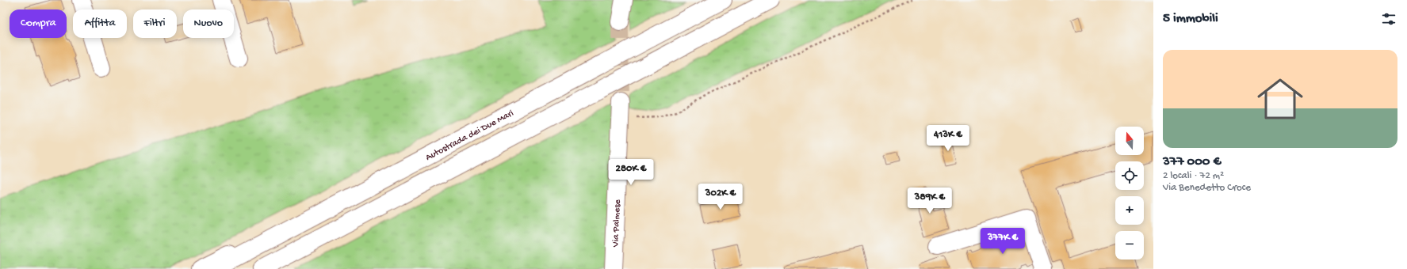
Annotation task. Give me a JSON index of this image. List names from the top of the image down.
{
  "streets": {
    "main road": ["Autostrada dei Due Mari", "Via Palmese"]
  },
  "north": "top",
  "page": {
    "heading": "5 immobili",
    "chip": [
      "Compra",
      "Affitta",
      "Filtri",
      "Nuovo"
    ],
    "list": [
      {
        "name": "377 000 €",
        "note": "2 locali · 72 m² · Via Benedetto Croce"
      }
    ],
    "price": [
      "413K €",
      "280K €",
      "302K €",
      "389K €",
      "377K €"
    ],
    "map_buttons": ["+", "−"]
  }
}
